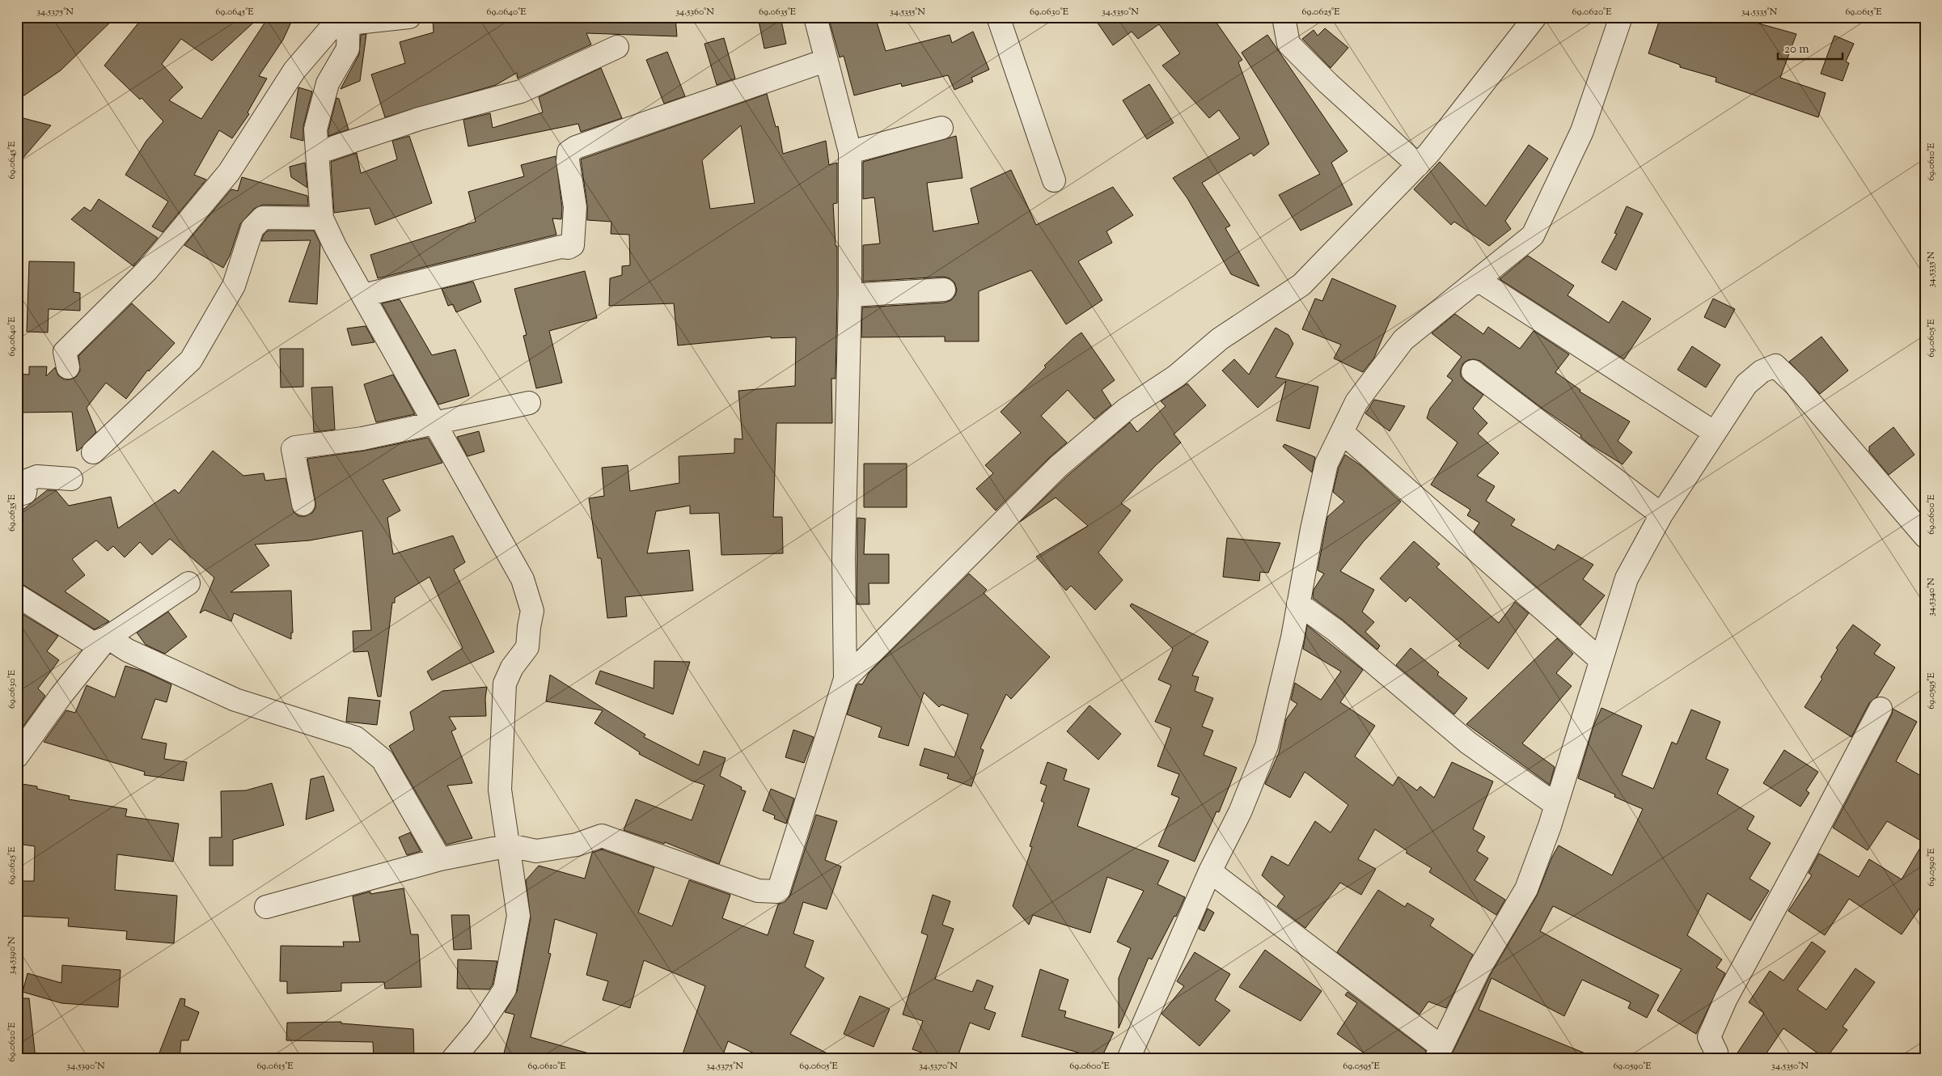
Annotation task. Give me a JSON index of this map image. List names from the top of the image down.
{
  "scale_bar": "20 m",
  "coordinates": [
    "34.5375°N",
    "69.0645°E",
    "69.0640°E",
    "34.5360°N",
    "69.0635°E",
    "34.5355°N",
    "69.0630°E",
    "34.5350°N",
    "69.0625°E",
    "69.0620°E",
    "34.5335°N",
    "69.0615°E",
    "69.0610°E",
    "69.0605°E",
    "69.0600°E",
    "34.5340°N",
    "69.0595°E",
    "69.0590°E",
    "34.5390°N",
    "34.5370°N"
  ]
}
